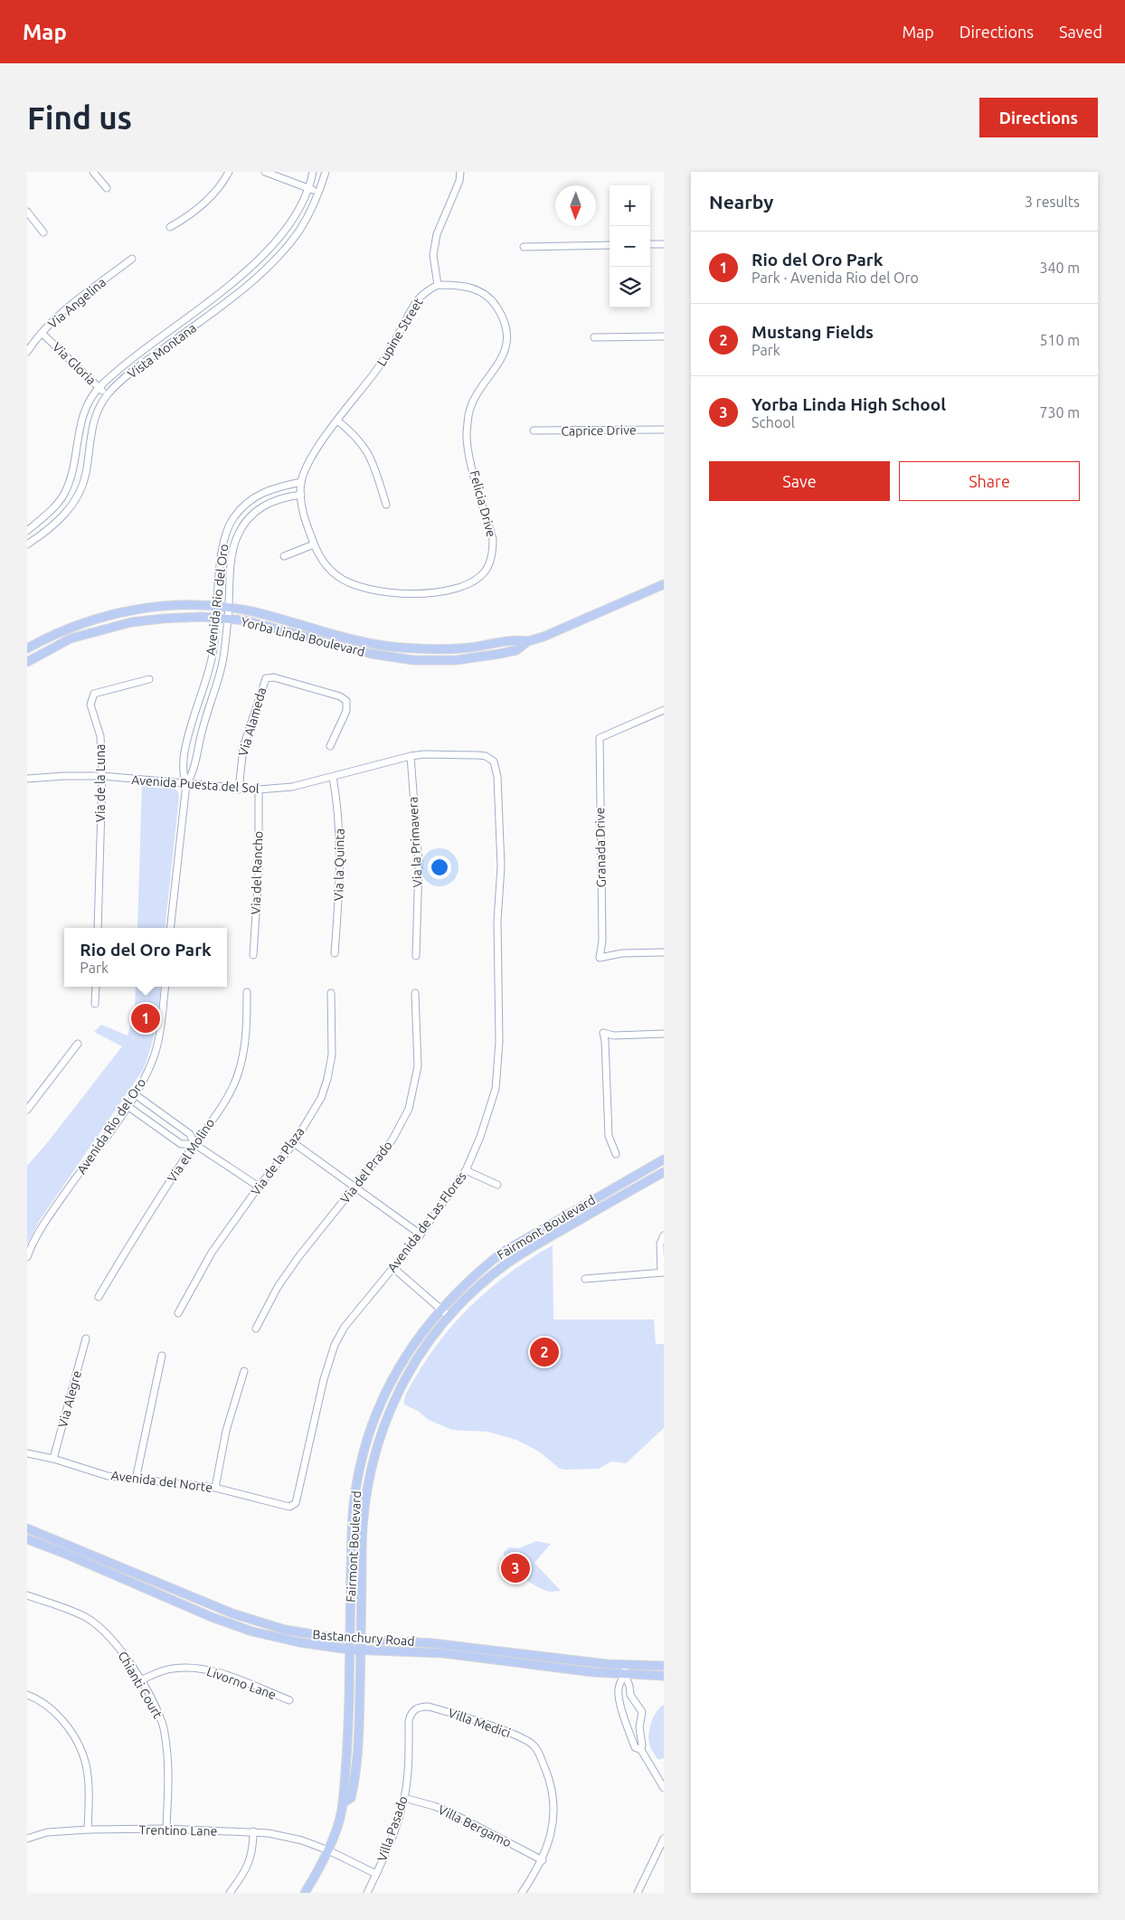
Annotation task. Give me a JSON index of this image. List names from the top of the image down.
{
  "streets": {
    "main road": ["Yorba Linda Boulevard", "Fairmont Boulevard", "Bastanchury Road"],
    "street": [
      "Via Angelina",
      "Lupine Street",
      "Vista Montana",
      "Via Gloria",
      "Caprice Drive",
      "Felicia Drive",
      "Avenida Rio del Oro",
      "Via Alameda",
      "Via de la Luna",
      "Avenida Puesta del Sol",
      "Via la Primavera",
      "Granada Drive",
      "Via la Quinta",
      "Via del Rancho",
      "Via el Molino",
      "Via de la Plaza",
      "Via del Prado",
      "Avenida de Las Flores",
      "Via Alegre",
      "Avenida del Norte",
      "Livorno Lane",
      "Chianti Court",
      "Villa Medici",
      "Villa Bergamo",
      "Villa Pasado",
      "Trentino Lane"
    ]
  },
  "crossings": [
    ["Via Angelina", "Via Gloria"],
    ["Lupine Street", "Felicia Drive"],
    ["Lupine Street", "Avenida Rio del Oro"],
    ["Vista Montana", "Via Gloria"],
    ["Felicia Drive", "Avenida Rio del Oro"],
    ["Avenida Rio del Oro", "Yorba Linda Boulevard"],
    ["Avenida Rio del Oro", "Avenida Puesta del Sol"],
    ["Via Alameda", "Avenida Puesta del Sol"],
    ["Via de la Luna", "Avenida Puesta del Sol"],
    ["Avenida Puesta del Sol", "Via la Primavera"],
    ["Avenida Puesta del Sol", "Via la Quinta"],
    ["Avenida Puesta del Sol", "Via del Rancho"],
    ["Avenida Puesta del Sol", "Avenida de Las Flores"],
    ["Avenida de Las Flores", "Avenida del Norte"],
    ["Fairmont Boulevard", "Bastanchury Road"],
    ["Fairmont Boulevard", "Trentino Lane"],
    ["Via Alegre", "Avenida del Norte"],
    ["Livorno Lane", "Chianti Court"],
    ["Chianti Court", "Trentino Lane"],
    ["Villa Medici", "Villa Bergamo"],
    ["Villa Medici", "Villa Pasado"],
    ["Villa Bergamo", "Villa Pasado"],
    ["Villa Pasado", "Trentino Lane"]
  ],
  "north": "bottom",
  "page": {
    "header": "Map",
    "nav": ["Map", "Directions", "Saved"],
    "buttons": [
      "Directions",
      ["Save", "Share"]
    ],
    "title": "Find us",
    "heading": ["Nearby", "3 results"],
    "map_buttons": ["+", "−"],
    "list": [
      {
        "mark": "1",
        "name": "Rio del Oro Park",
        "note": "Park · Avenida Rio del Oro",
        "value": "340 m"
      },
      {
        "mark": "2",
        "name": "Mustang Fields",
        "note": "Park",
        "value": "510 m"
      },
      {
        "mark": "3",
        "name": "Yorba Linda High School",
        "note": "School",
        "value": "730 m"
      }
    ],
    "popup": ["Rio del Oro Park", "Park"],
    "pins": ["1", "2", "3"]
  }
}
